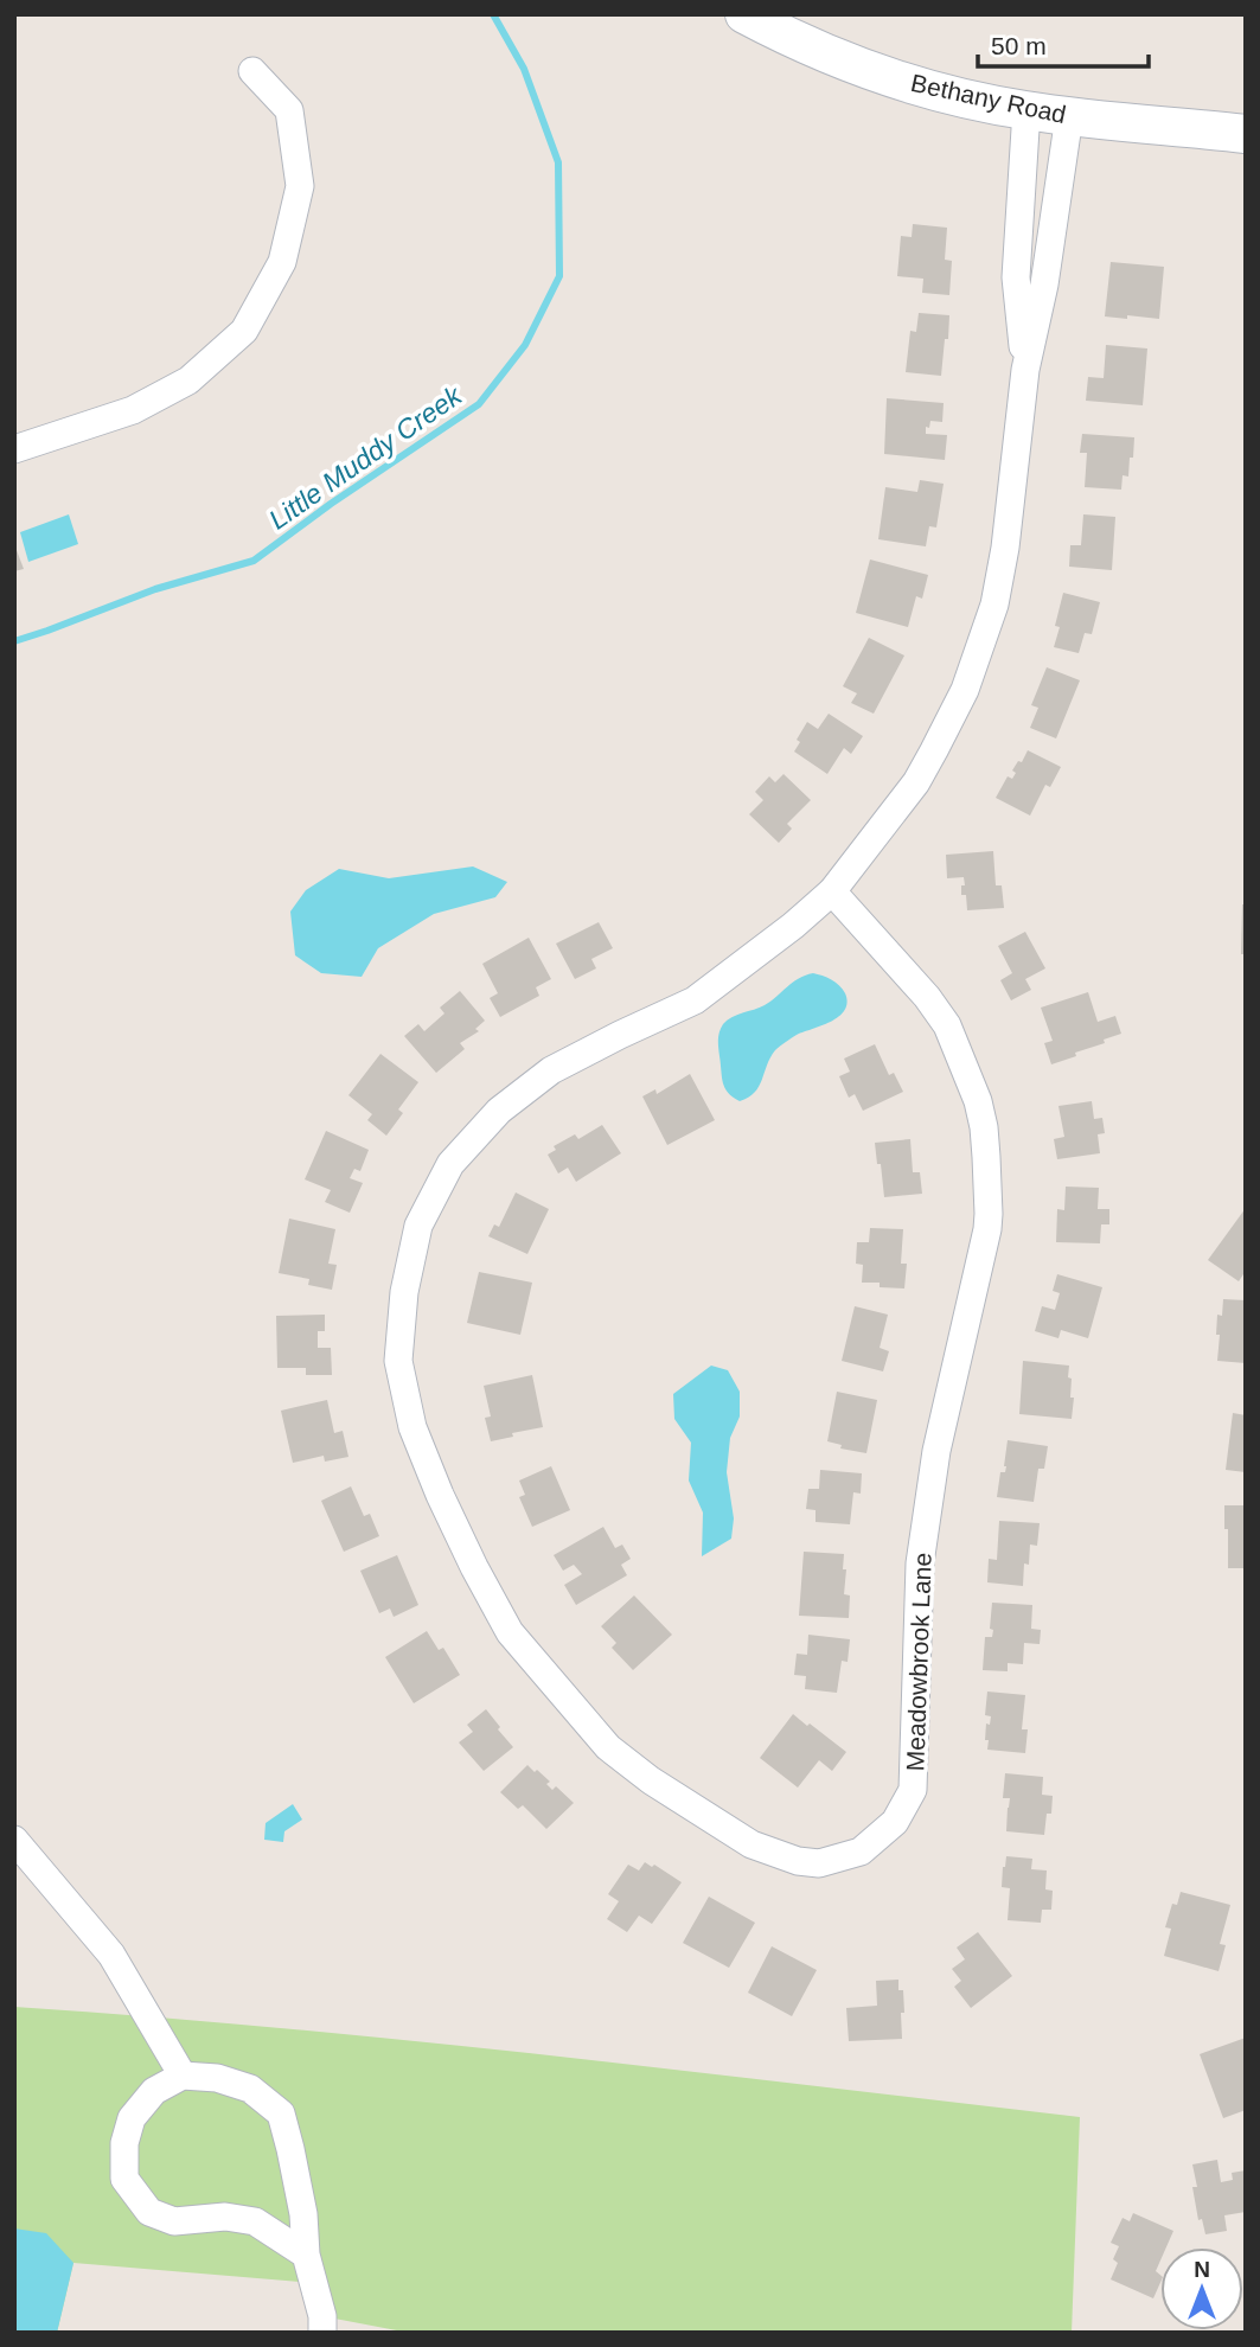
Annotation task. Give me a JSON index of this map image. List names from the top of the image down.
{
  "streets": {
    "main road": ["Bethany Road"],
    "street": ["Meadowbrook Lane"]
  },
  "crossings": [
    ["Bethany Road", "Meadowbrook Lane"]
  ],
  "water": ["Little Muddy Creek"],
  "scale_bar": "50 m",
  "north": "top"
}
